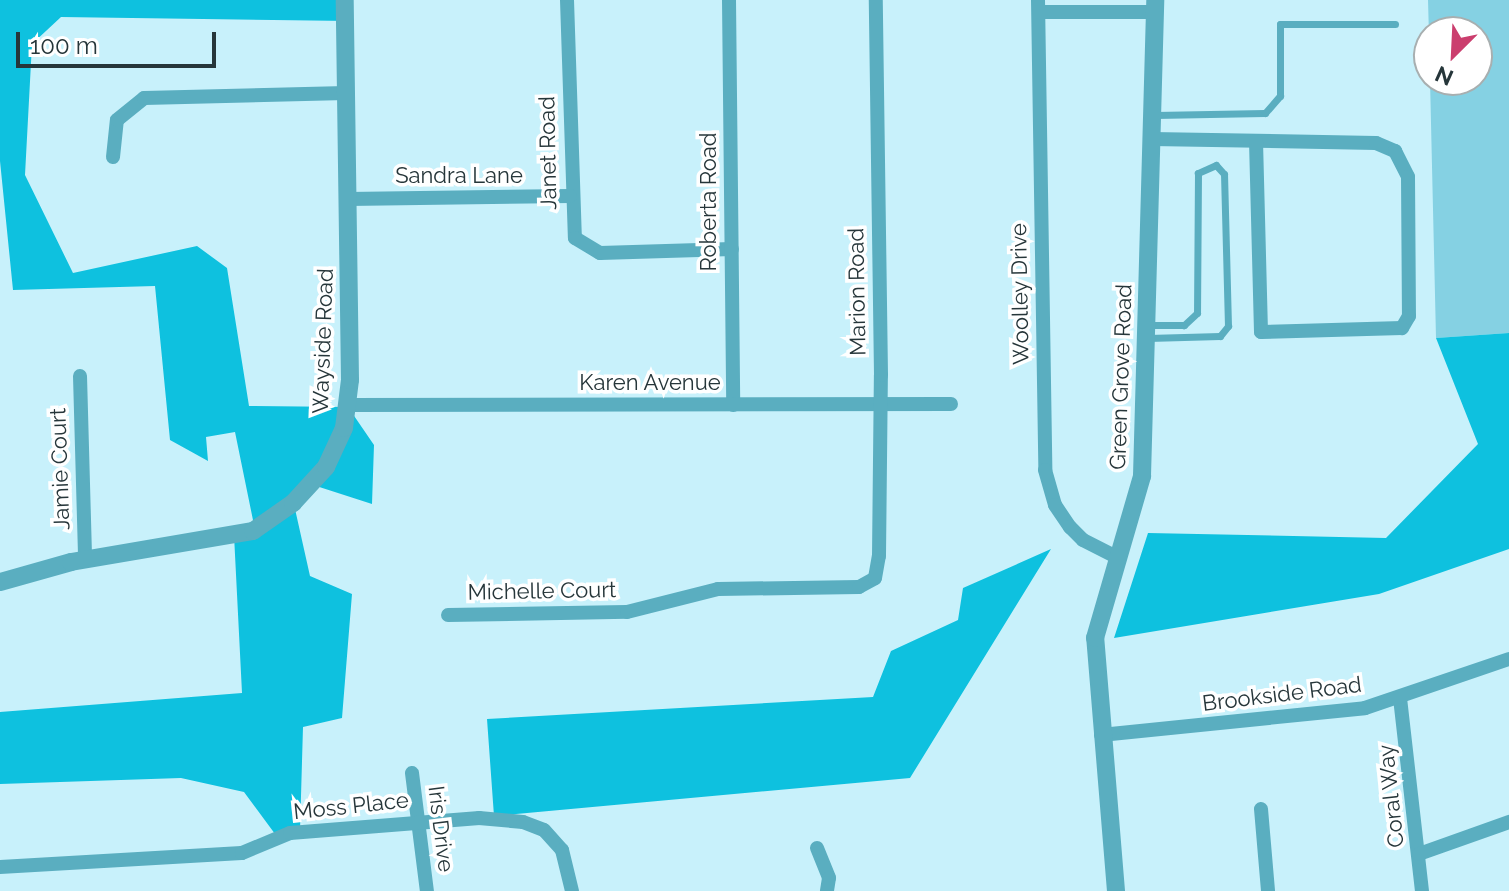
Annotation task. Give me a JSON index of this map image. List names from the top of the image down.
{
  "streets": {
    "street": [
      "Janet Road",
      "Sandra Lane",
      "Roberta Road",
      "Marion Road",
      "Woolley Drive",
      "Wayside Road",
      "Green Grove Road",
      "Karen Avenue",
      "Jamie Court",
      "Michelle Court",
      "Brookside Road",
      "Coral Way",
      "Moss Place",
      "Iris Drive"
    ]
  },
  "crossings": [
    ["Janet Road", "Sandra Lane"],
    ["Janet Road", "Roberta Road"],
    ["Sandra Lane", "Wayside Road"],
    ["Roberta Road", "Karen Avenue"],
    ["Marion Road", "Karen Avenue"],
    ["Marion Road", "Michelle Court"],
    ["Woolley Drive", "Green Grove Road"],
    ["Wayside Road", "Karen Avenue"],
    ["Wayside Road", "Jamie Court"],
    ["Green Grove Road", "Brookside Road"],
    ["Brookside Road", "Coral Way"],
    ["Moss Place", "Iris Drive"]
  ],
  "scale_bar": "100 m",
  "north": "bottom left"
}
